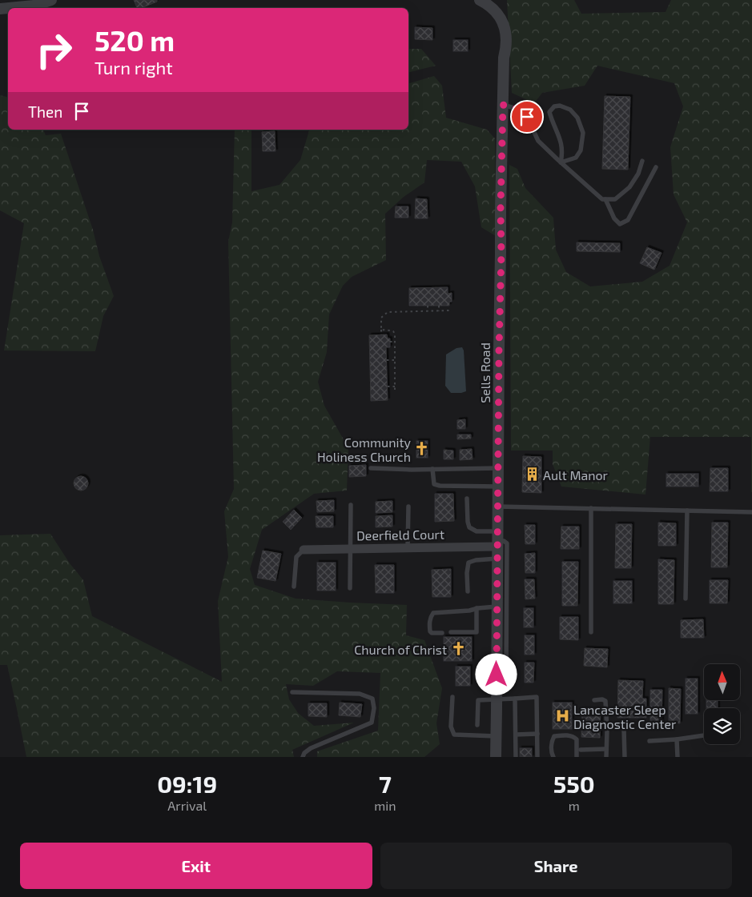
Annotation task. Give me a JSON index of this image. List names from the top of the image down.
{
  "streets": {
    "street": ["Sells Road", "Deerfield Court"]
  },
  "crossings": [
    ["Sells Road", "Deerfield Court"]
  ],
  "places": {
    "church": ["Community Holiness Church", "Church of Christ"],
    "building": ["Ault Manor"],
    "hospital": ["Lancaster Sleep Diagnostic Center"]
  },
  "north": "top",
  "page": {
    "turn": ["520 m", "Turn right"],
    "then": "Then",
    "eta": [
      "09:19",
      "Arrival",
      "7",
      "min",
      "550",
      "m"
    ],
    "buttons": ["Exit", "Share"]
  }
}
